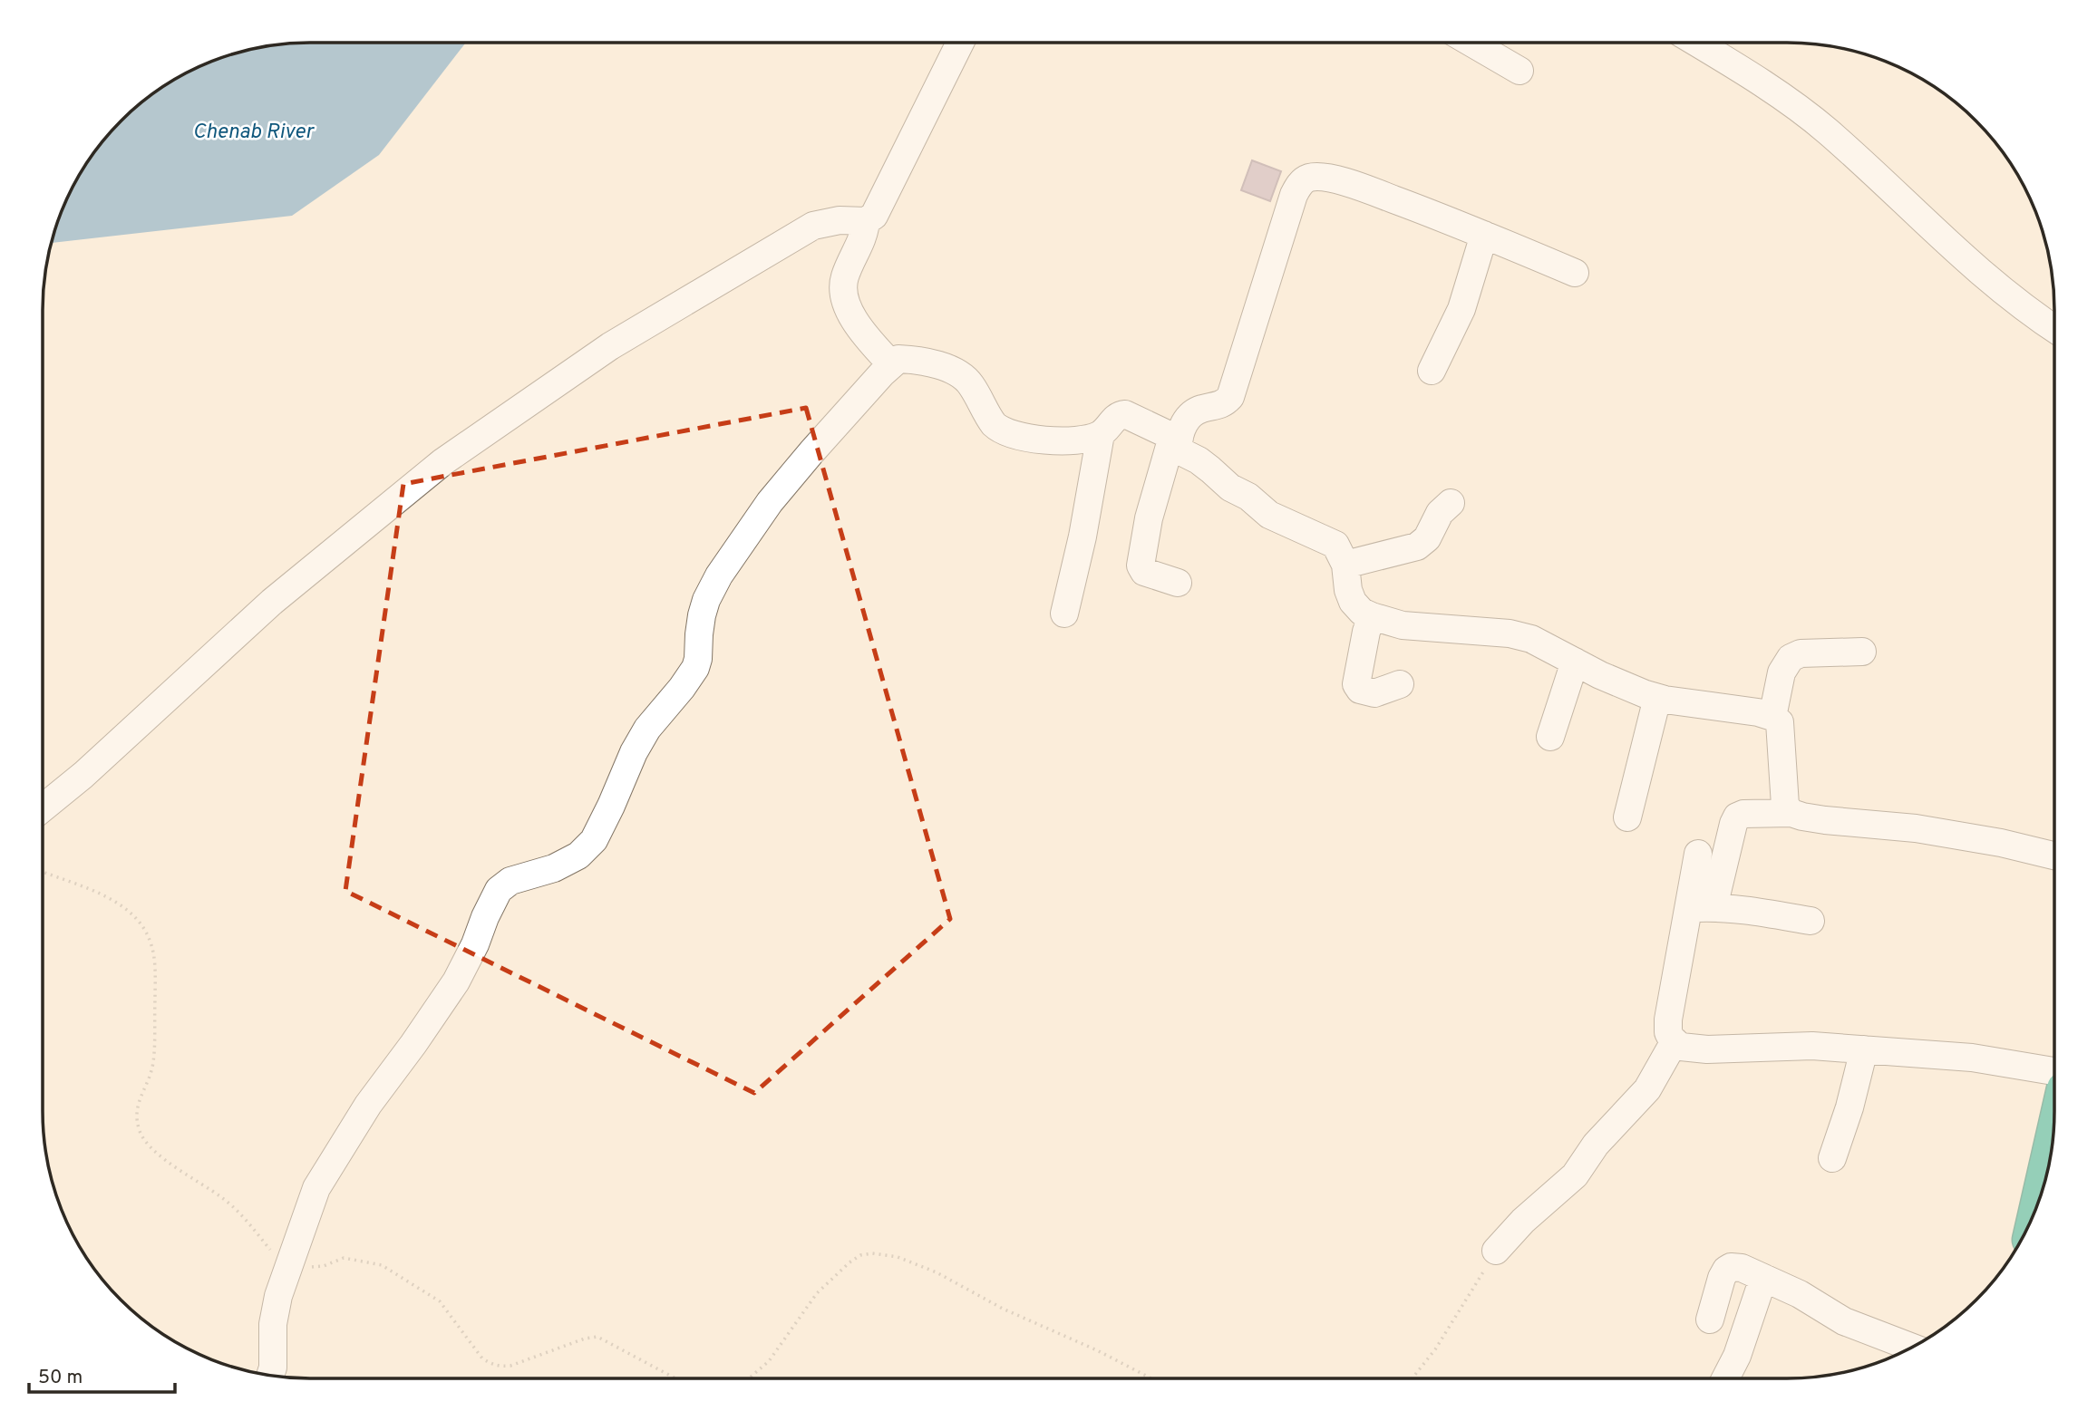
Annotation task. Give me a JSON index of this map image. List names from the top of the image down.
{
  "water": ["Chenab River"],
  "scale_bar": "50 m"
}
